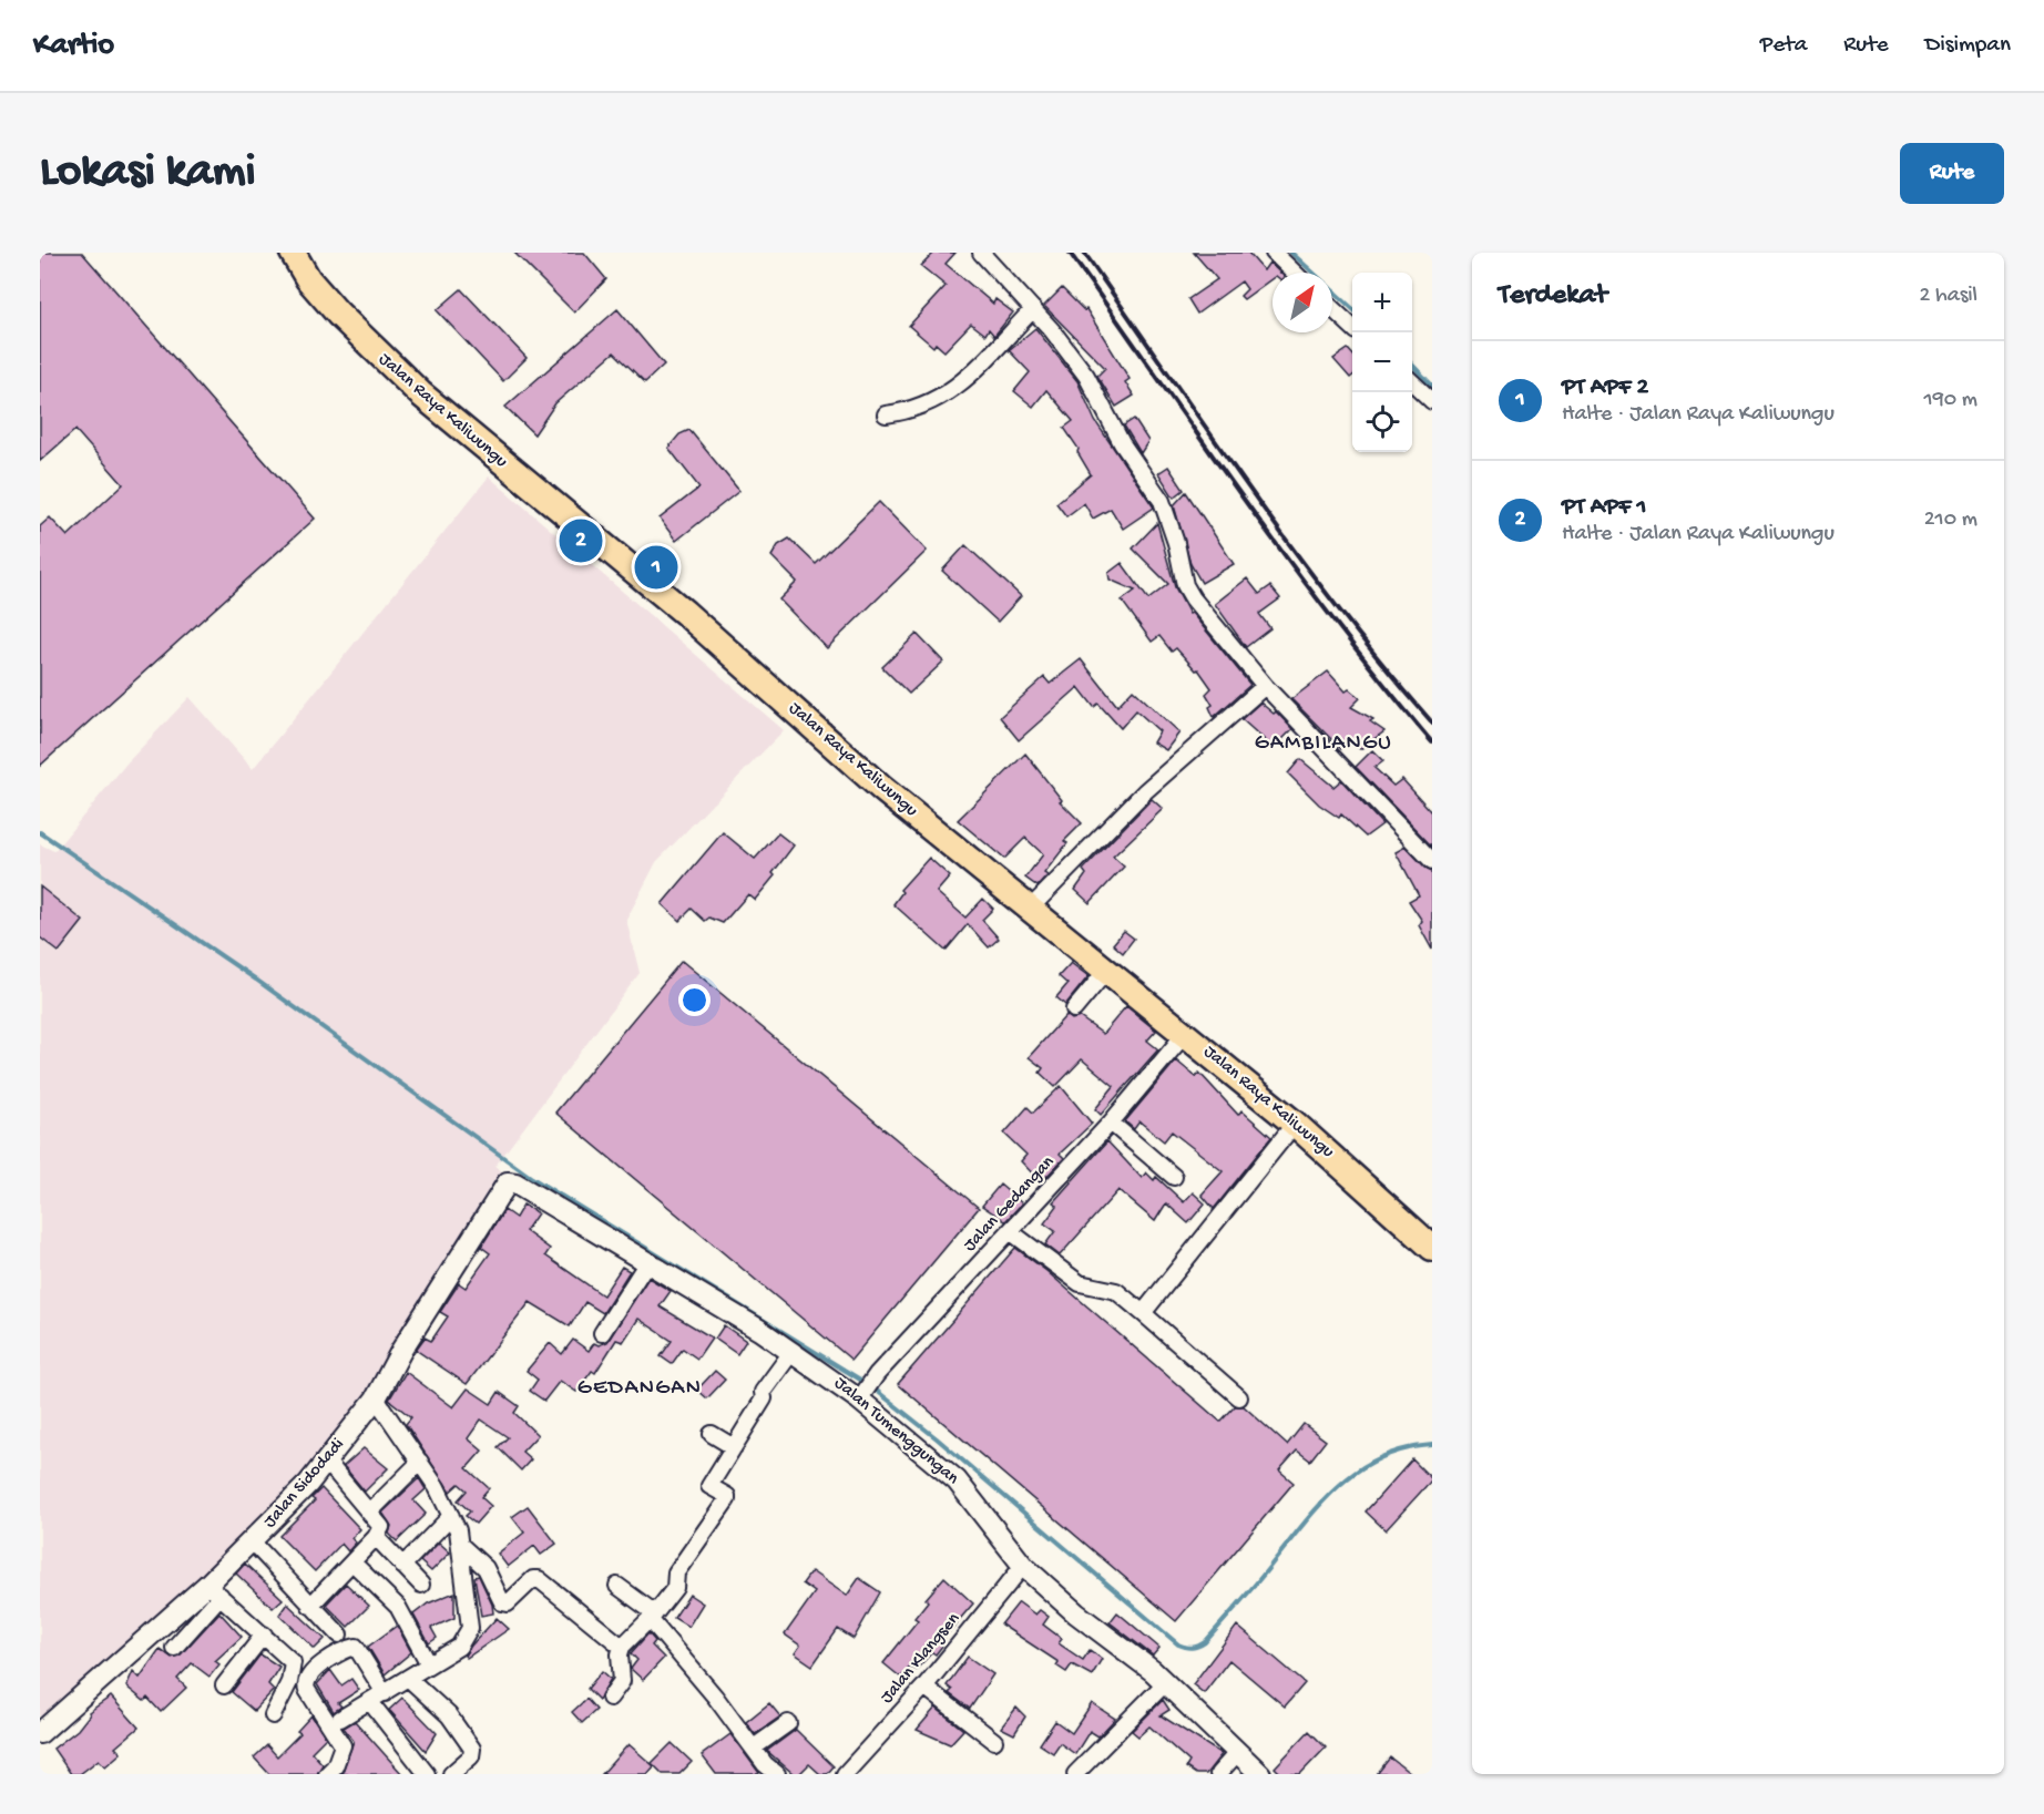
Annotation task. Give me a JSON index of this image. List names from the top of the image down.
{
  "streets": {
    "main road": ["Jalan Raya Kaliwungu"],
    "street": [
      "Jalan Gedangan",
      "Jalan Tumenggungan",
      "Jalan Sidodadi",
      "Jalan Klangsen"
    ]
  },
  "crossings": [
    ["Jalan Raya Kaliwungu", "Jalan Gedangan"],
    ["Jalan Gedangan", "Jalan Tumenggungan"],
    ["Jalan Tumenggungan", "Jalan Sidodadi"],
    ["Jalan Tumenggungan", "Jalan Klangsen"]
  ],
  "districts": ["GAMBILANGU", "GEDANGAN"],
  "north": "top right",
  "page": {
    "header": "Kartio",
    "nav": ["Peta", "Rute", "Disimpan"],
    "buttons": "Rute",
    "title": "Lokasi kami",
    "heading": ["Terdekat", "2 hasil"],
    "map_buttons": ["+", "−"],
    "list": [
      {
        "mark": "1",
        "name": "PT APF 2",
        "note": "Halte · Jalan Raya Kaliwungu",
        "value": "190 m"
      },
      {
        "mark": "2",
        "name": "PT APF 1",
        "note": "Halte · Jalan Raya Kaliwungu",
        "value": "210 m"
      }
    ],
    "pins": ["2", "1"]
  }
}
